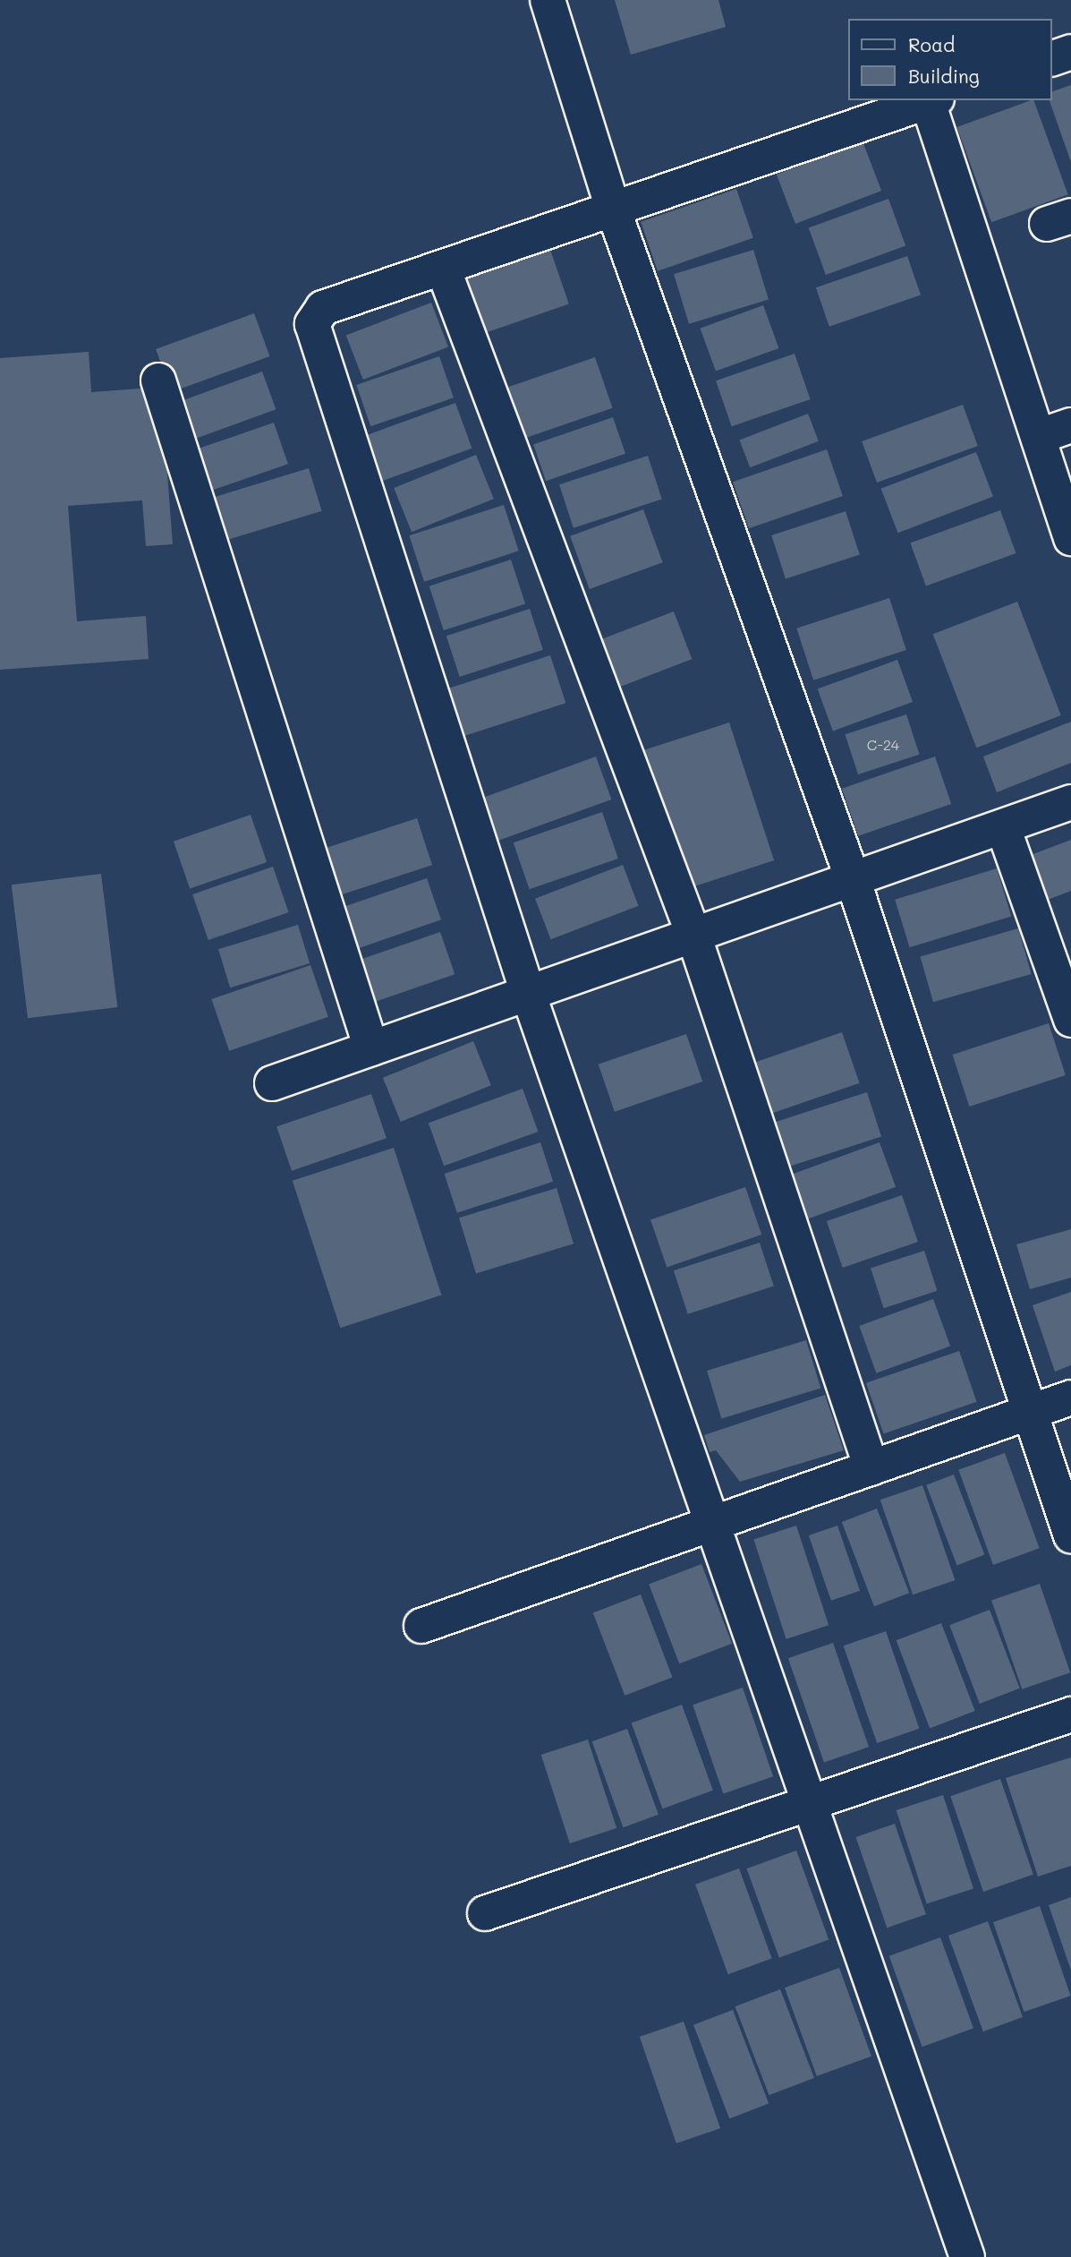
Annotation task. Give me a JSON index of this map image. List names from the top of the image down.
{
  "house_numbers": ["C-24"],
  "legend": ["Road", "Building"]
}
